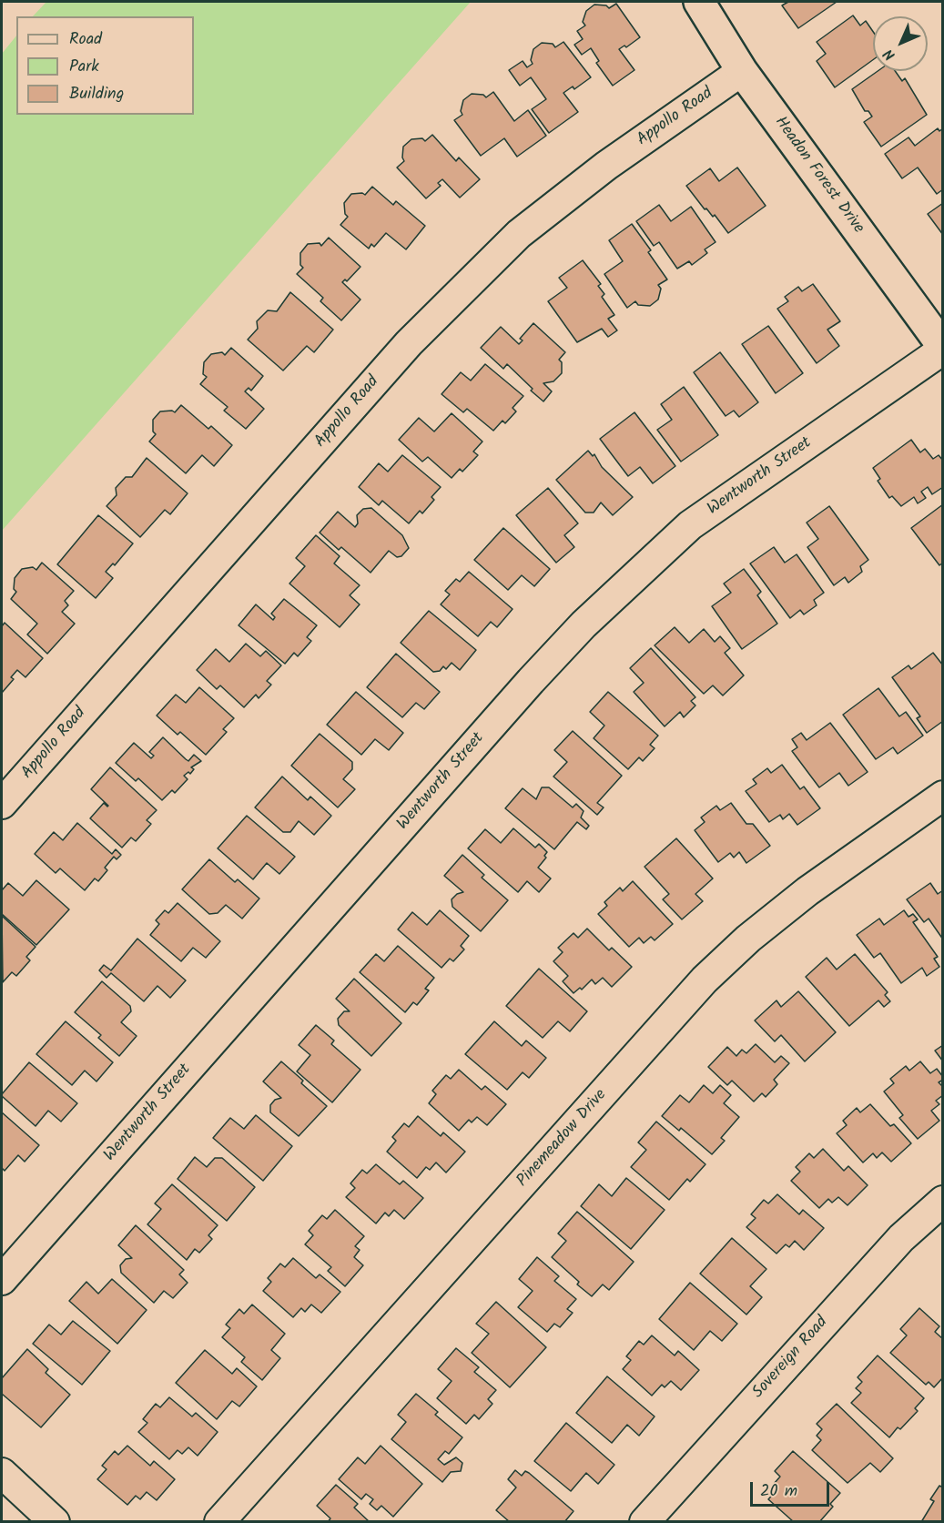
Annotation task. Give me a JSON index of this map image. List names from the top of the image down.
{
  "streets": {
    "street": [
      "Appollo Road",
      "Headon Forest Drive",
      "Wentworth Street",
      "Pinemeadow Drive",
      "Sovereign Road"
    ]
  },
  "crossings": [
    ["Appollo Road", "Headon Forest Drive"],
    ["Headon Forest Drive", "Wentworth Street"]
  ],
  "legend": ["Road", "Park", "Building"],
  "scale_bar": "20 m",
  "north": "bottom left"
}
